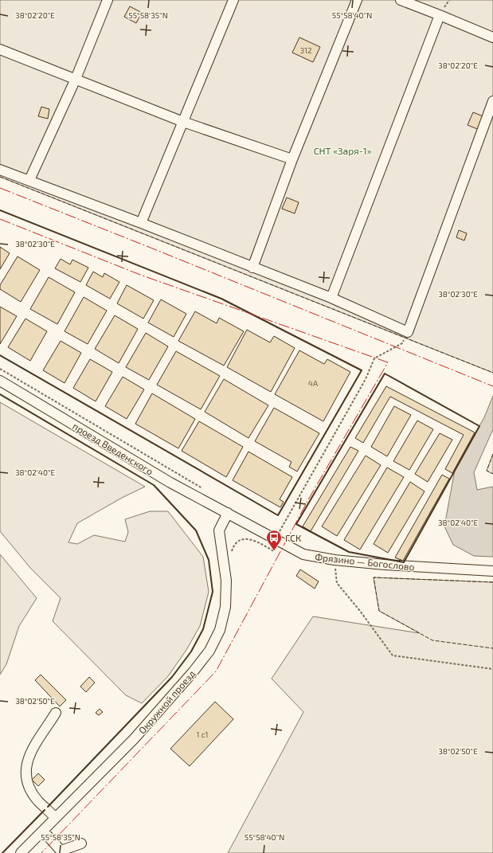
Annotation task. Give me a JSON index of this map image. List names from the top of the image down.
{
  "streets": {
    "street": ["проезд Введенского", "Фрязино — Богослово", "Окружной проезд"]
  },
  "crossings": [
    ["проезд Введенского", "Фрязино — Богослово"],
    ["проезд Введенского", "Окружной проезд"],
    ["Фрязино — Богослово", "Окружной проезд"]
  ],
  "parks": ["СНТ «Заря-1»"],
  "places": {
    "bus stop": ["ГСК"]
  },
  "house_numbers": ["312", "4А", "1 с1"],
  "coordinates": [
    "38°02'20\"E",
    "55°58'35\"N",
    "55°58'40\"N",
    "38°02'30\"E",
    "38°02'40\"E",
    "38°02'50\"E"
  ]
}
